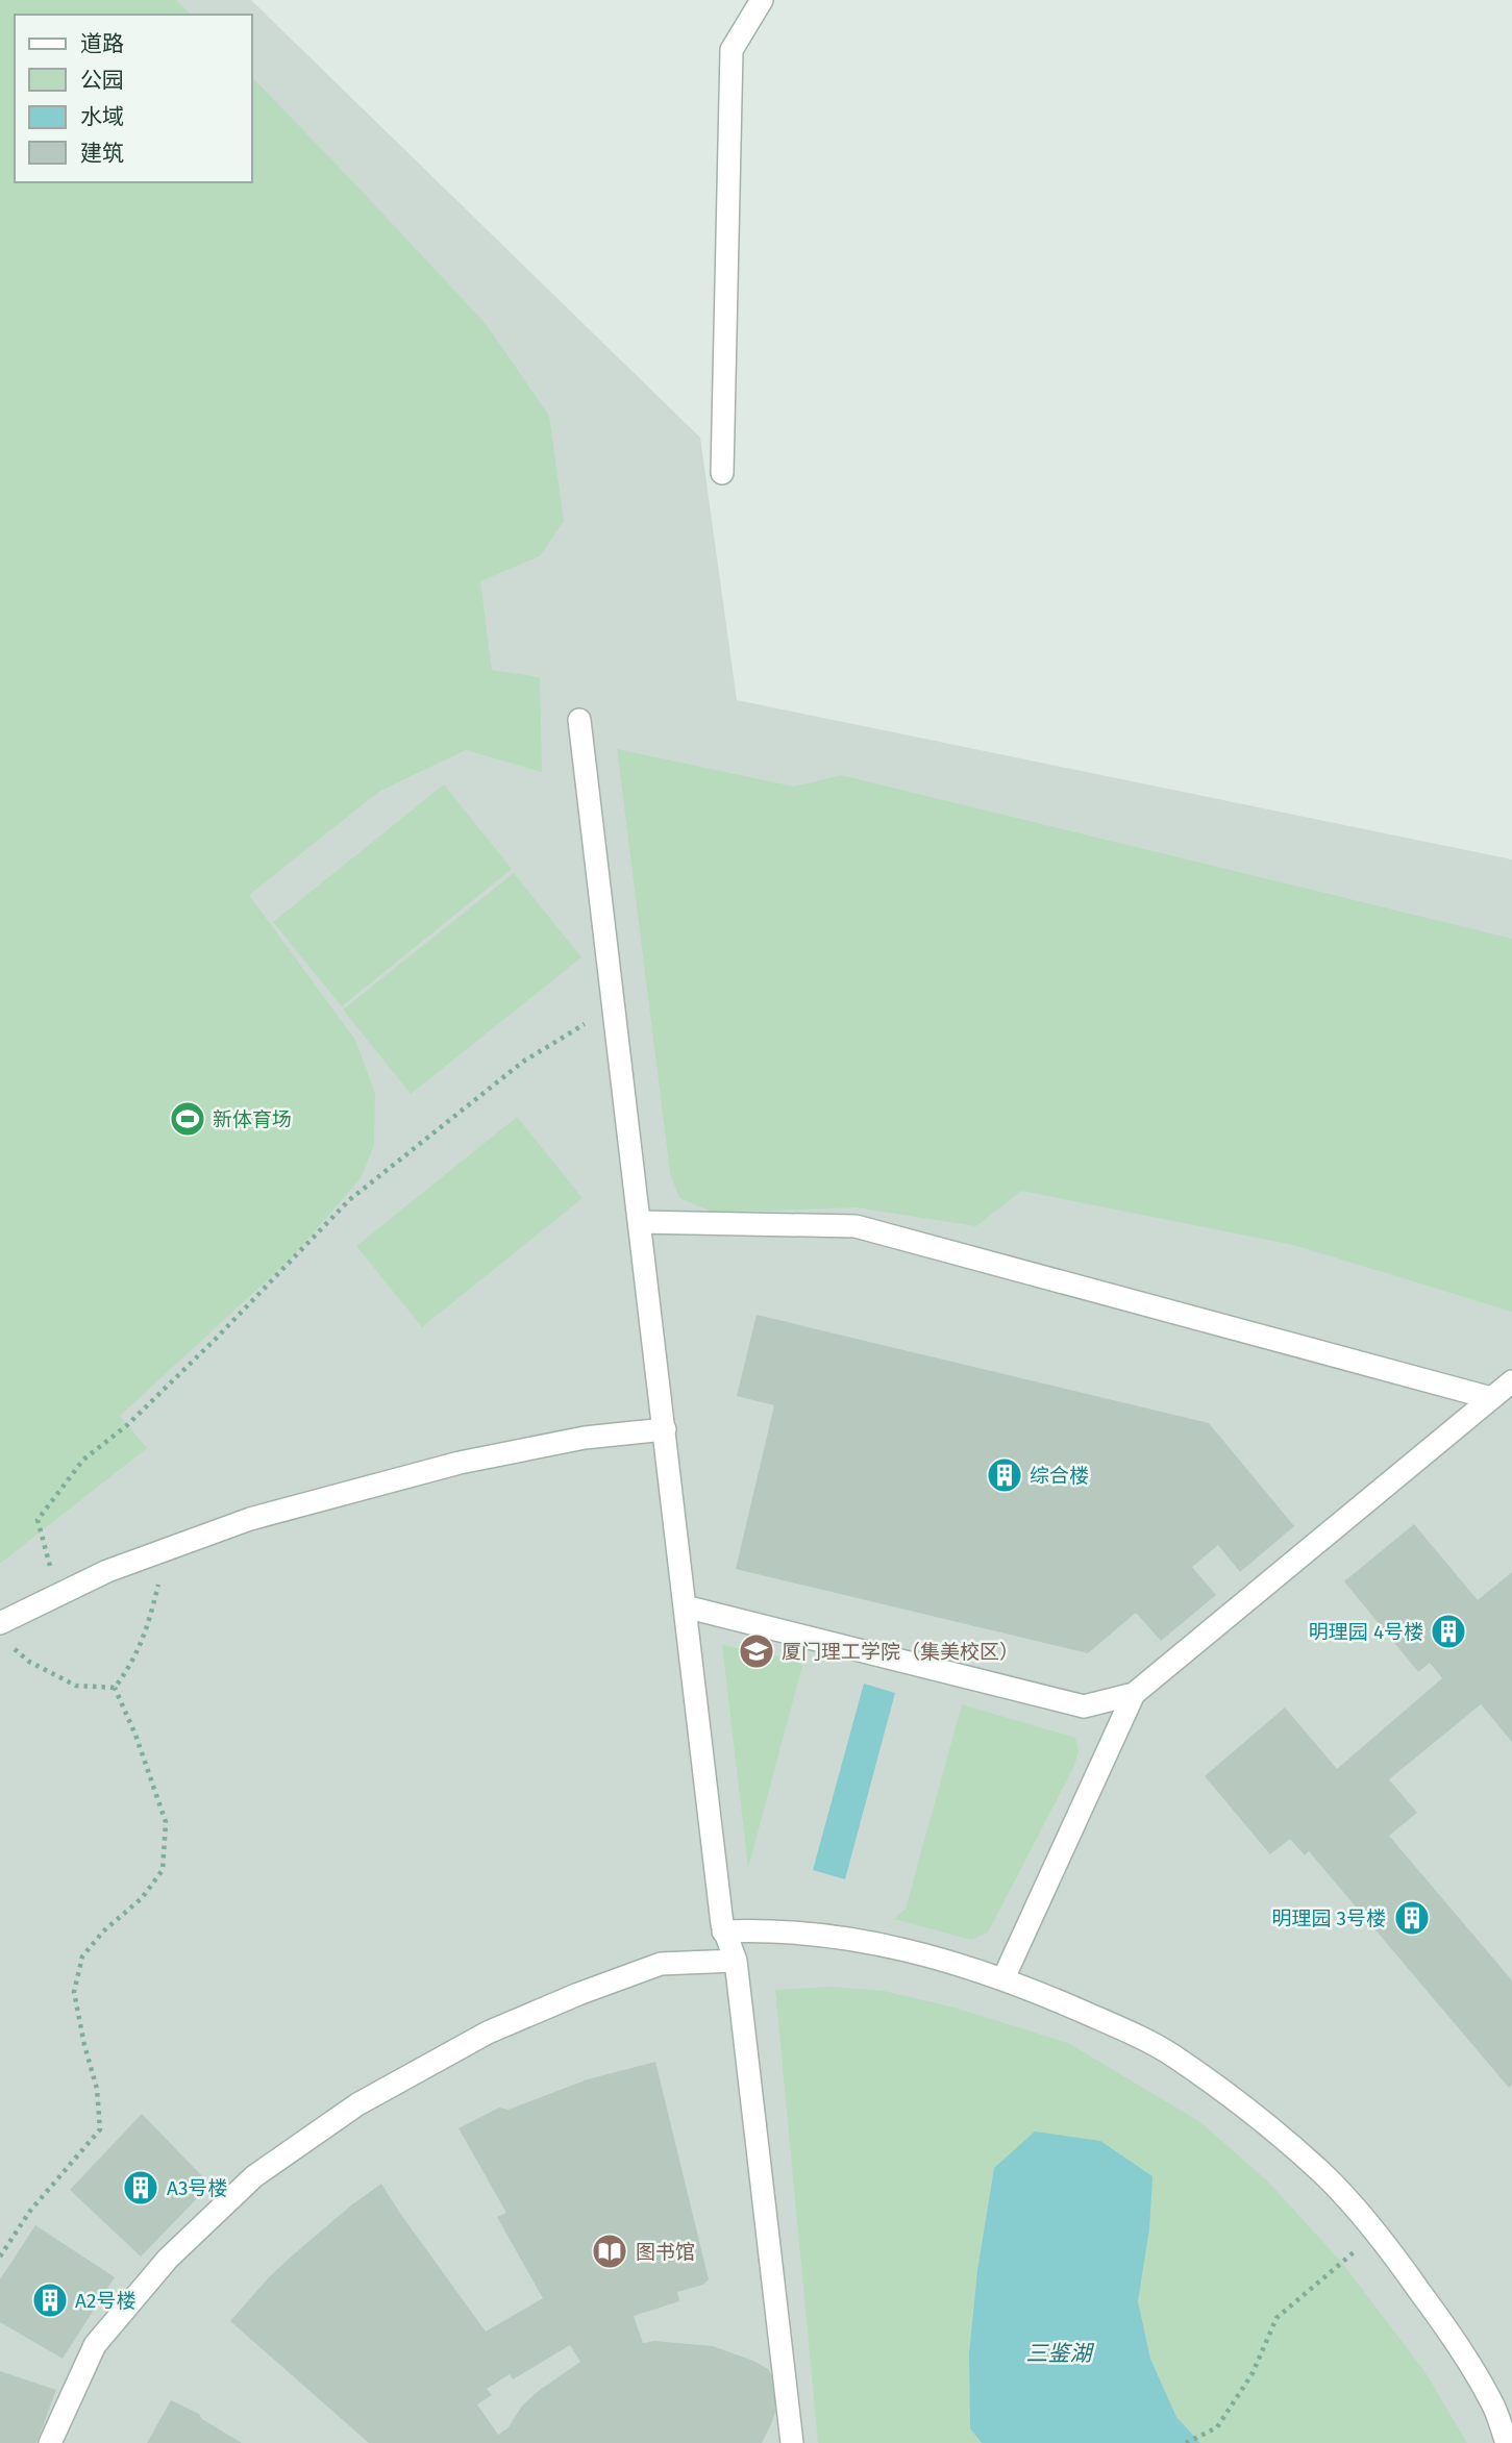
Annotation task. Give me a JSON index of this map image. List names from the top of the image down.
{
  "water": ["三鉴湖"],
  "places": {
    "sports": ["新体育场"],
    "building": [
      "综合楼",
      "明理园 4号楼",
      "明理园 3号楼",
      "A3号楼",
      "A2号楼"
    ],
    "school or university": ["厦门理工学院（集美校区）"],
    "library": ["图书馆"]
  },
  "legend": [
    "道路",
    "公园",
    "水域",
    "建筑"
  ]
}
